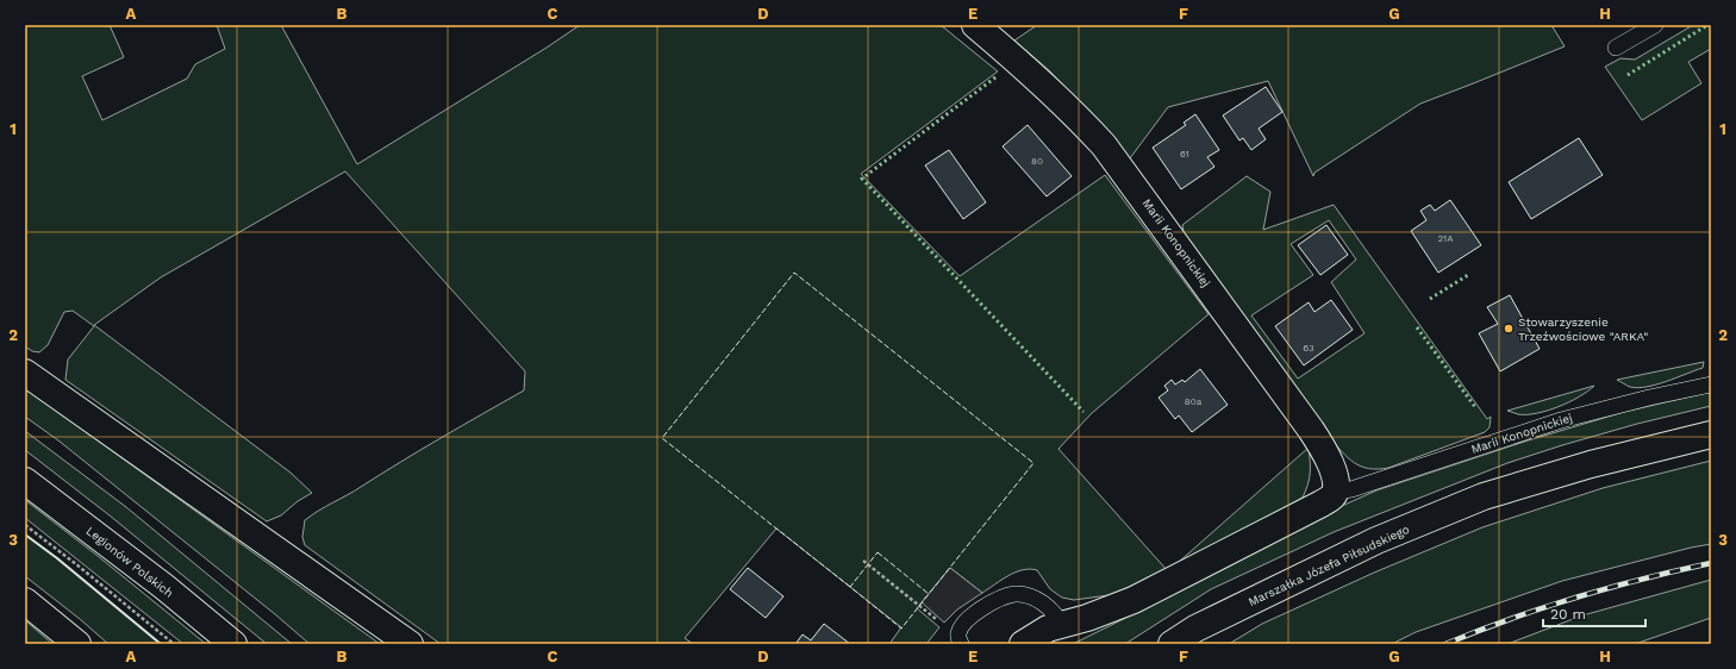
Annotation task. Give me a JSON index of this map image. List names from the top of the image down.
{
  "streets": {
    "street": ["Marii Konopnickiej", "Legionów Polskich", "Marszałka Józefa Piłsudskiego"]
  },
  "places": ["Stowarzyszenie Trzeźwościowe \"ARKA\""],
  "house_numbers": [
    "61",
    "80",
    "21A",
    "63",
    "80a"
  ],
  "scale_bar": "20 m",
  "grid": {
    "columns": [
      "A",
      "B",
      "C",
      "D",
      "E",
      "F",
      "G",
      "H"
    ],
    "rows": ["1", "2", "3"]
  }
}
